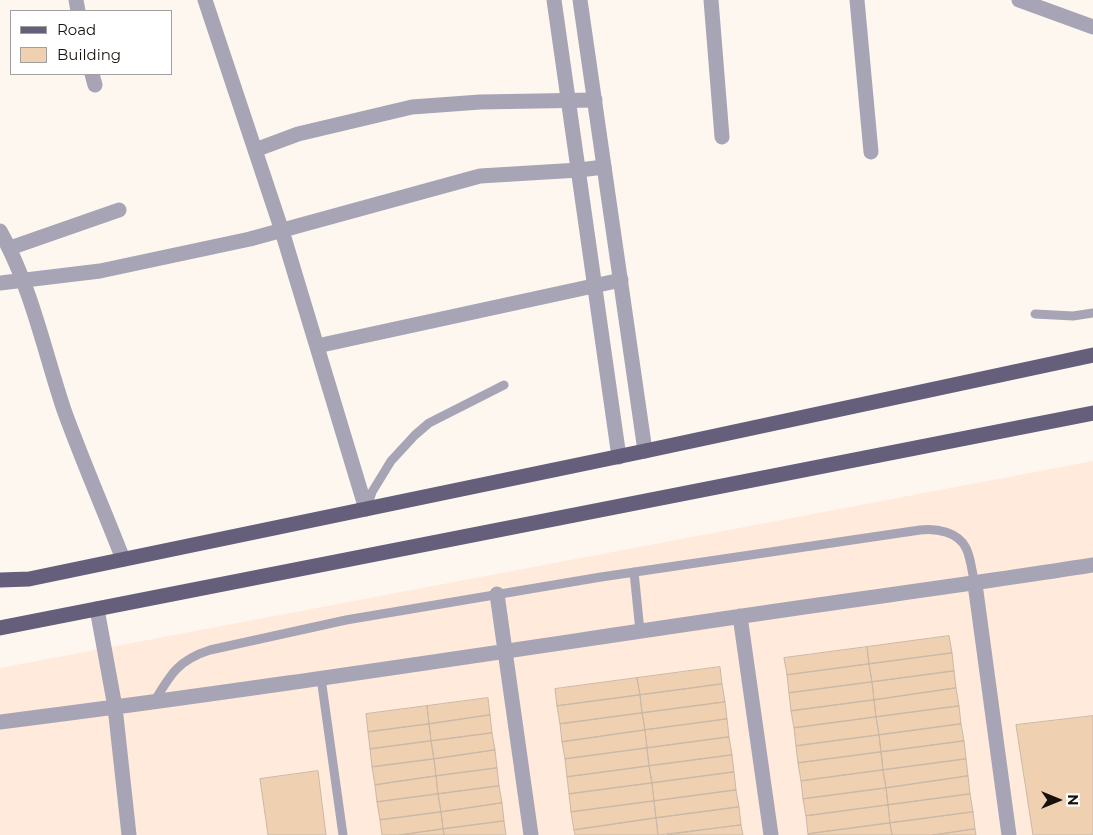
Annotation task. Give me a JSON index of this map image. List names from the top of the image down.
{
  "legend": ["Road", "Building"],
  "north": "right"
}
